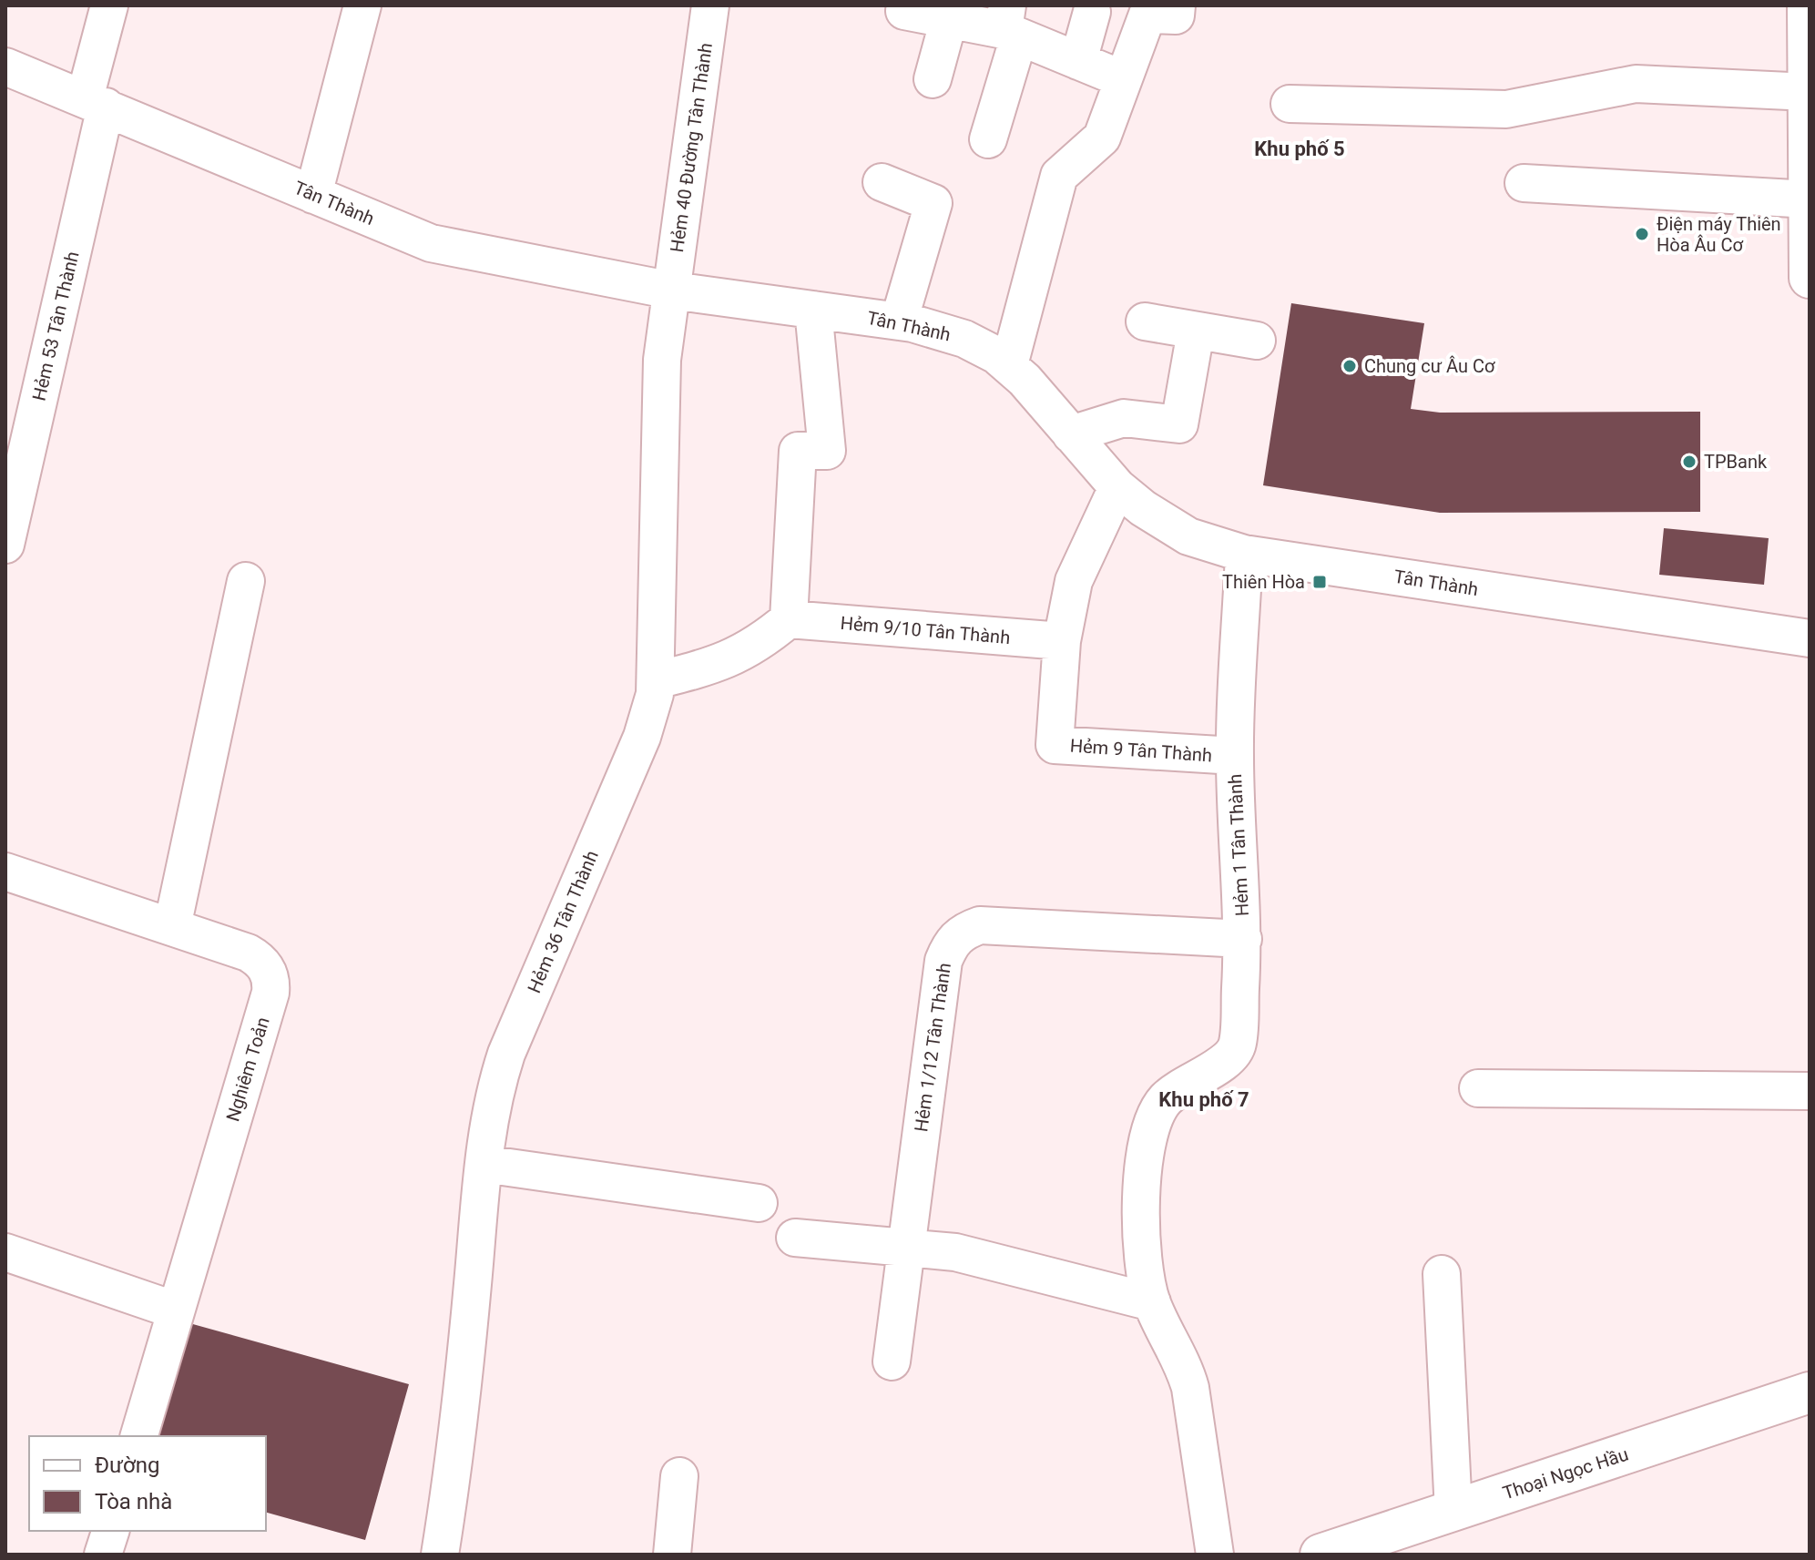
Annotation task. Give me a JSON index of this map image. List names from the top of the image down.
{
  "streets": {
    "main road": ["Thoại Ngọc Hầu"],
    "street": [
      "Hẻm 40 Đường Tân Thành",
      "Tân Thành",
      "Hẻm 53 Tân Thành",
      "Hẻm 9/10 Tân Thành",
      "Hẻm 9 Tân Thành",
      "Hẻm 1 Tân Thành",
      "Hẻm 36 Tân Thành",
      "Hẻm 1/12 Tân Thành",
      "Nghiêm Toản"
    ]
  },
  "crossings": [
    ["Hẻm 40 Đường Tân Thành", "Tân Thành"],
    ["Hẻm 40 Đường Tân Thành", "Hẻm 36 Tân Thành"],
    ["Tân Thành", "Hẻm 53 Tân Thành"],
    ["Tân Thành", "Hẻm 9 Tân Thành"],
    ["Tân Thành", "Hẻm 1 Tân Thành"],
    ["Tân Thành", "Hẻm 36 Tân Thành"],
    ["Hẻm 9/10 Tân Thành", "Hẻm 9 Tân Thành"],
    ["Hẻm 9 Tân Thành", "Hẻm 1 Tân Thành"],
    ["Hẻm 1 Tân Thành", "Hẻm 1/12 Tân Thành"]
  ],
  "districts": ["Khu phố 5", "Khu phố 7"],
  "places": {
    "other": ["Điện máy Thiên Hòa Âu Cơ", "Chung cư Âu Cơ", "TPBank"],
    "transit": ["Thiên Hòa"]
  },
  "legend": ["Đường", "Tòa nhà"]
}
